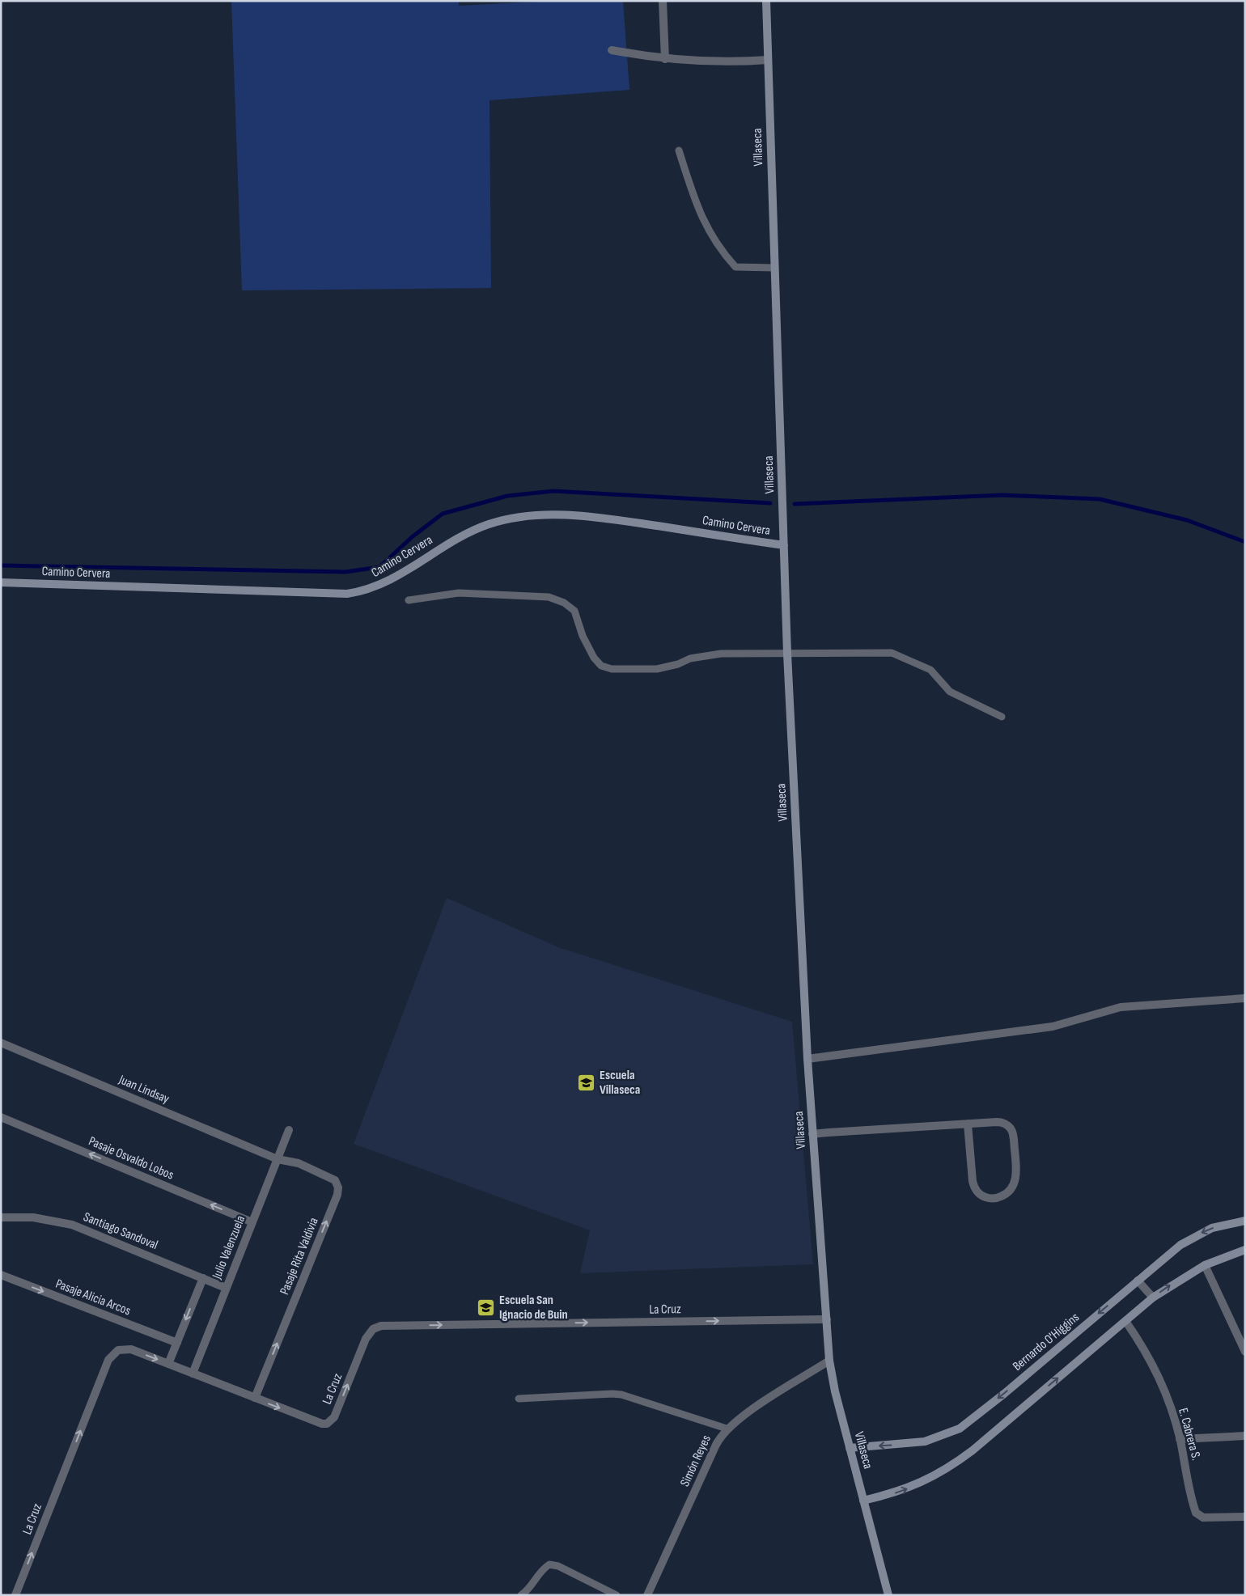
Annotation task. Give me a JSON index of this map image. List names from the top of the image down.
{
  "streets": {
    "street": [
      "Villaseca",
      "Camino Cervera",
      "Juan Lindsay",
      "Pasaje Osvaldo Lobos",
      "Santiago Sandoval",
      "Julio Valenzuela",
      "Pasaje Rita Valdivia",
      "Pasaje Alicia Arcos",
      "La Cruz",
      "Bernardo O'Higgins",
      "E. Cabrera S.",
      "Simón Reyes"
    ]
  },
  "crossings": [
    ["Villaseca", "Camino Cervera"],
    ["Villaseca", "La Cruz"],
    ["Villaseca", "Bernardo O'Higgins"],
    ["Villaseca", "Simón Reyes"],
    ["Juan Lindsay", "Julio Valenzuela"],
    ["Juan Lindsay", "Pasaje Rita Valdivia"],
    ["Pasaje Osvaldo Lobos", "Julio Valenzuela"],
    ["Santiago Sandoval", "Julio Valenzuela"],
    ["Julio Valenzuela", "Pasaje Rita Valdivia"],
    ["Julio Valenzuela", "Pasaje Alicia Arcos"],
    ["Julio Valenzuela", "La Cruz"],
    ["Pasaje Rita Valdivia", "La Cruz"]
  ],
  "one_way": [
    "Pasaje Osvaldo Lobos",
    "Pasaje Rita Valdivia",
    "Pasaje Alicia Arcos",
    "La Cruz"
  ],
  "places": {
    "school or university": ["Escuela Villaseca", "Escuela San Ignacio de Buin"]
  }
}
